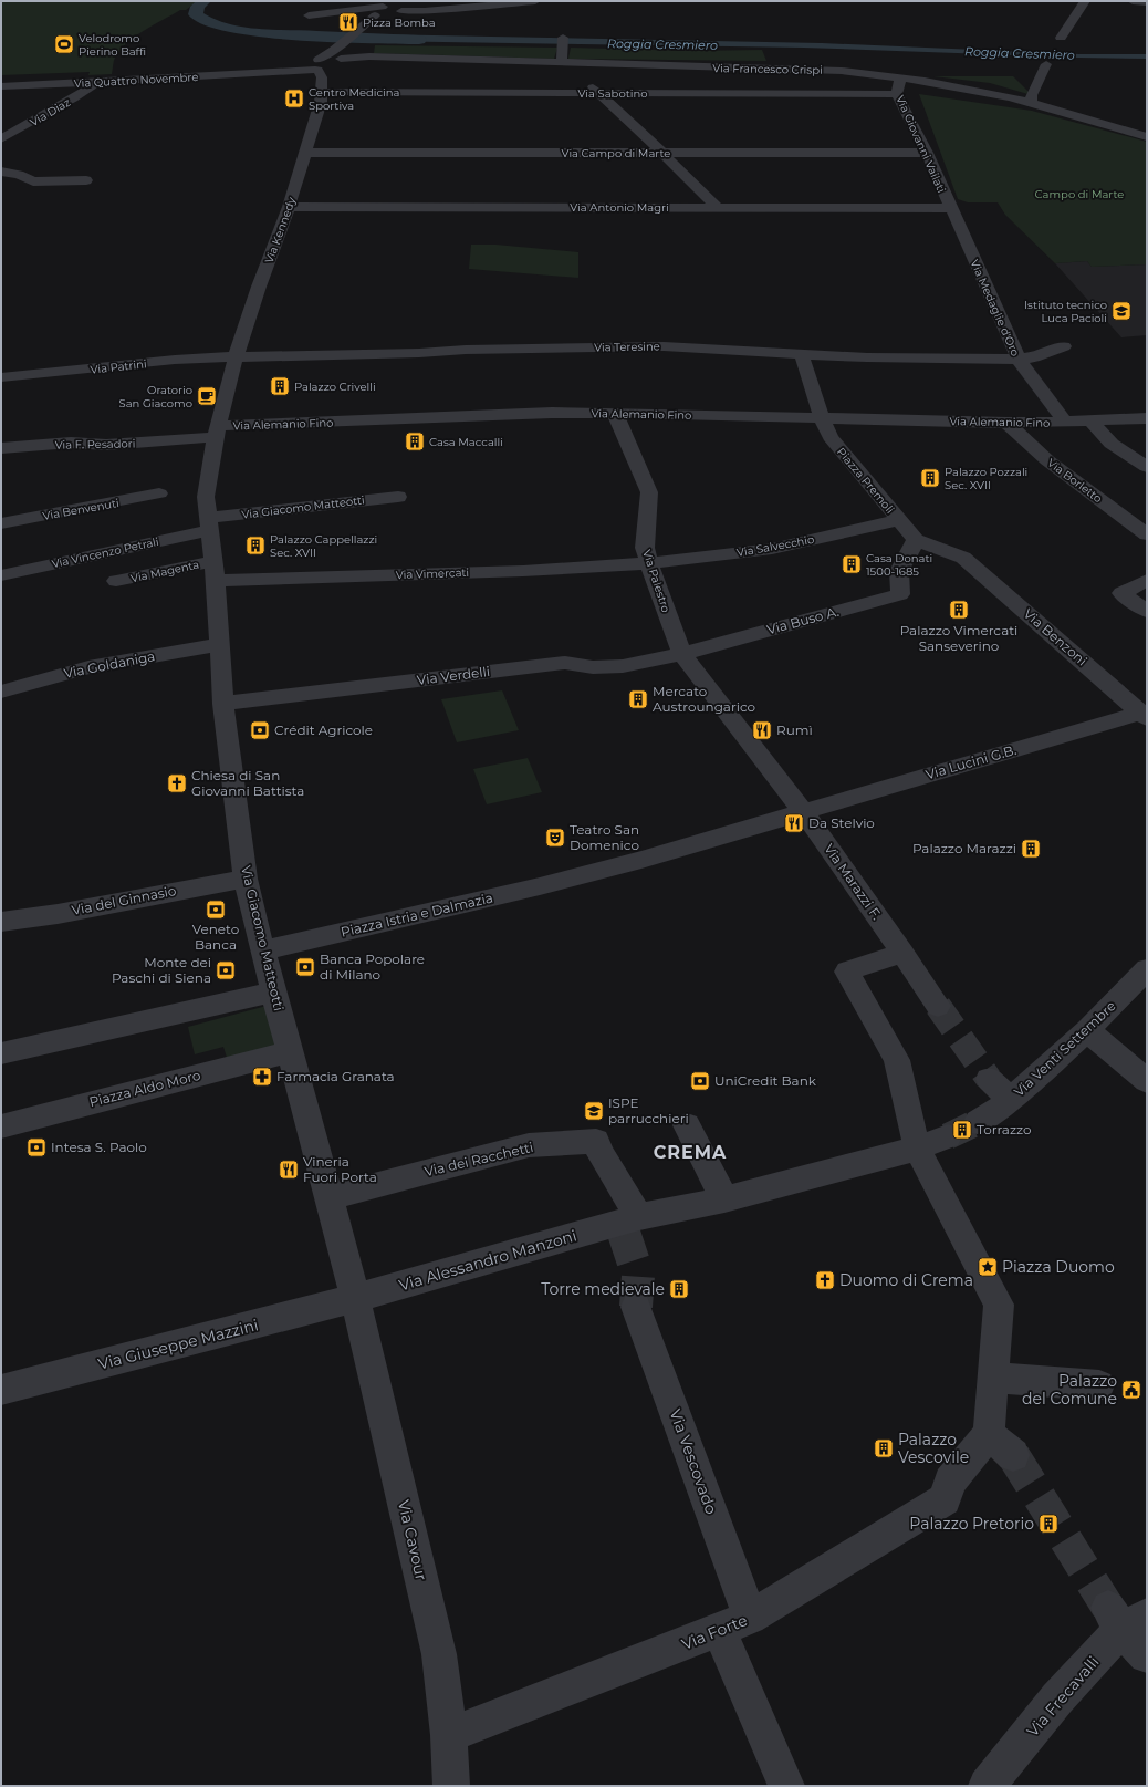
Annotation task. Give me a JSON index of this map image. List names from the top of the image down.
{
  "streets": {
    "street": [
      "Via Francesco Crispi",
      "Via Quattro Novembre",
      "Via Sabotino",
      "Via Diaz",
      "Via Giovanni Vailati",
      "Via Campo di Marte",
      "Via Antonio Magri",
      "Via Kennedy",
      "Via Medaglie d'Oro",
      "Via Teresine",
      "Via Patrini",
      "Via Alemanio Fino",
      "Via F. Pesadori",
      "Piazza Premoli",
      "Via Borletto",
      "Via Giacomo Matteotti",
      "Via Benvenuti",
      "Via Salvecchio",
      "Via Vincenzo Petrali",
      "Via Magenta",
      "Via Vimercati",
      "Via Palestro",
      "Via Buso A.",
      "Via Benzoni",
      "Via Goldaniga",
      "Via Verdelli",
      "Via Lucini G.B.",
      "Via Marazzi F.",
      "Via del Ginnasio",
      "Piazza Istria e Dalmazia",
      "Via Venti Settembre",
      "Piazza Aldo Moro",
      "Via dei Racchetti",
      "Via Alessandro Manzoni",
      "Via Giuseppe Mazzini",
      "Via Vescovado",
      "Via Cavour",
      "Via Forte",
      "Via Frecavalli"
    ]
  },
  "crossings": [
    ["Via Francesco Crispi", "Via Quattro Novembre"],
    ["Via Francesco Crispi", "Via Giovanni Vailati"],
    ["Via Francesco Crispi", "Via Kennedy"],
    ["Via Quattro Novembre", "Via Diaz"],
    ["Via Quattro Novembre", "Via Kennedy"],
    ["Via Sabotino", "Via Giovanni Vailati"],
    ["Via Sabotino", "Via Kennedy"],
    ["Via Giovanni Vailati", "Via Campo di Marte"],
    ["Via Giovanni Vailati", "Via Antonio Magri"],
    ["Via Giovanni Vailati", "Via Medaglie d'Oro"],
    ["Via Campo di Marte", "Via Kennedy"],
    ["Via Antonio Magri", "Via Kennedy"],
    ["Via Antonio Magri", "Via Medaglie d'Oro"],
    ["Via Kennedy", "Via Teresine"],
    ["Via Kennedy", "Via Patrini"],
    ["Via Kennedy", "Via Alemanio Fino"],
    ["Via Kennedy", "Via F. Pesadori"],
    ["Via Kennedy", "Via Giacomo Matteotti"],
    ["Via Medaglie d'Oro", "Via Teresine"],
    ["Via Medaglie d'Oro", "Via Alemanio Fino"],
    ["Via Teresine", "Via Patrini"],
    ["Via Teresine", "Piazza Premoli"],
    ["Via Alemanio Fino", "Via F. Pesadori"],
    ["Via Alemanio Fino", "Piazza Premoli"],
    ["Via Alemanio Fino", "Via Borletto"],
    ["Via Alemanio Fino", "Via Giacomo Matteotti"],
    ["Via Alemanio Fino", "Via Palestro"],
    ["Via F. Pesadori", "Via Giacomo Matteotti"],
    ["Piazza Premoli", "Via Salvecchio"],
    ["Piazza Premoli", "Via Buso A."],
    ["Piazza Premoli", "Via Benzoni"],
    ["Via Giacomo Matteotti", "Via Vincenzo Petrali"],
    ["Via Giacomo Matteotti", "Via Magenta"],
    ["Via Giacomo Matteotti", "Via Vimercati"],
    ["Via Giacomo Matteotti", "Via Goldaniga"],
    ["Via Giacomo Matteotti", "Via Verdelli"],
    ["Via Giacomo Matteotti", "Via del Ginnasio"],
    ["Via Giacomo Matteotti", "Piazza Istria e Dalmazia"],
    ["Via Giacomo Matteotti", "Piazza Aldo Moro"],
    ["Via Giacomo Matteotti", "Via dei Racchetti"],
    ["Via Giacomo Matteotti", "Via Alessandro Manzoni"],
    ["Via Giacomo Matteotti", "Via Giuseppe Mazzini"],
    ["Via Giacomo Matteotti", "Via Cavour"],
    ["Via Salvecchio", "Via Vimercati"],
    ["Via Salvecchio", "Via Palestro"],
    ["Via Vimercati", "Via Palestro"],
    ["Via Palestro", "Via Buso A."],
    ["Via Palestro", "Via Verdelli"],
    ["Via Palestro", "Via Marazzi F."],
    ["Via Buso A.", "Via Benzoni"],
    ["Via Buso A.", "Via Verdelli"],
    ["Via Benzoni", "Via Lucini G.B."],
    ["Via Lucini G.B.", "Via Marazzi F."],
    ["Via Lucini G.B.", "Piazza Istria e Dalmazia"],
    ["Via dei Racchetti", "Via Alessandro Manzoni"],
    ["Via Alessandro Manzoni", "Via Giuseppe Mazzini"],
    ["Via Alessandro Manzoni", "Via Cavour"],
    ["Via Giuseppe Mazzini", "Via Cavour"],
    ["Via Vescovado", "Via Forte"],
    ["Via Cavour", "Via Forte"]
  ],
  "districts": ["CREMA"],
  "water": ["Roggia Cresmiero"],
  "parks": ["Campo di Marte"],
  "places": {
    "restaurant": [
      "Pizza Bomba",
      "Rumì",
      "Da Stelvio",
      "Vineria Fuori Porta"
    ],
    "sports": ["Velodromo Pierino Baffi"],
    "hospital": ["Centro Medicina Sportiva"],
    "school or university": ["Istituto tecnico Luca Pacioli", "ISPE parrucchieri"],
    "building": [
      "Palazzo Crivelli",
      "Casa Maccalli",
      "Palazzo Pozzali Sec. XVII",
      "Palazzo Cappellazzi Sec. XVII",
      "Casa Donati 1500-1685",
      "Palazzo Vimercati Sanseverino",
      "Mercato Austroungarico",
      "Palazzo Marazzi",
      "Torrazzo",
      "Torre medievale",
      "Palazzo Vescovile",
      "Palazzo Pretorio"
    ],
    "cafe": ["Oratorio San Giacomo"],
    "bank": [
      "Crédit Agricole",
      "Veneto Banca",
      "Banca Popolare di Milano",
      "Monte dei Paschi di Siena",
      "UniCredit Bank",
      "Intesa S. Paolo"
    ],
    "church": ["Chiesa di San Giovanni Battista", "Duomo di Crema"],
    "theatre": ["Teatro San Domenico"],
    "pharmacy": ["Farmacia Granata"],
    "place": ["Piazza Duomo"],
    "public building": ["Palazzo del Comune"]
  }
}
